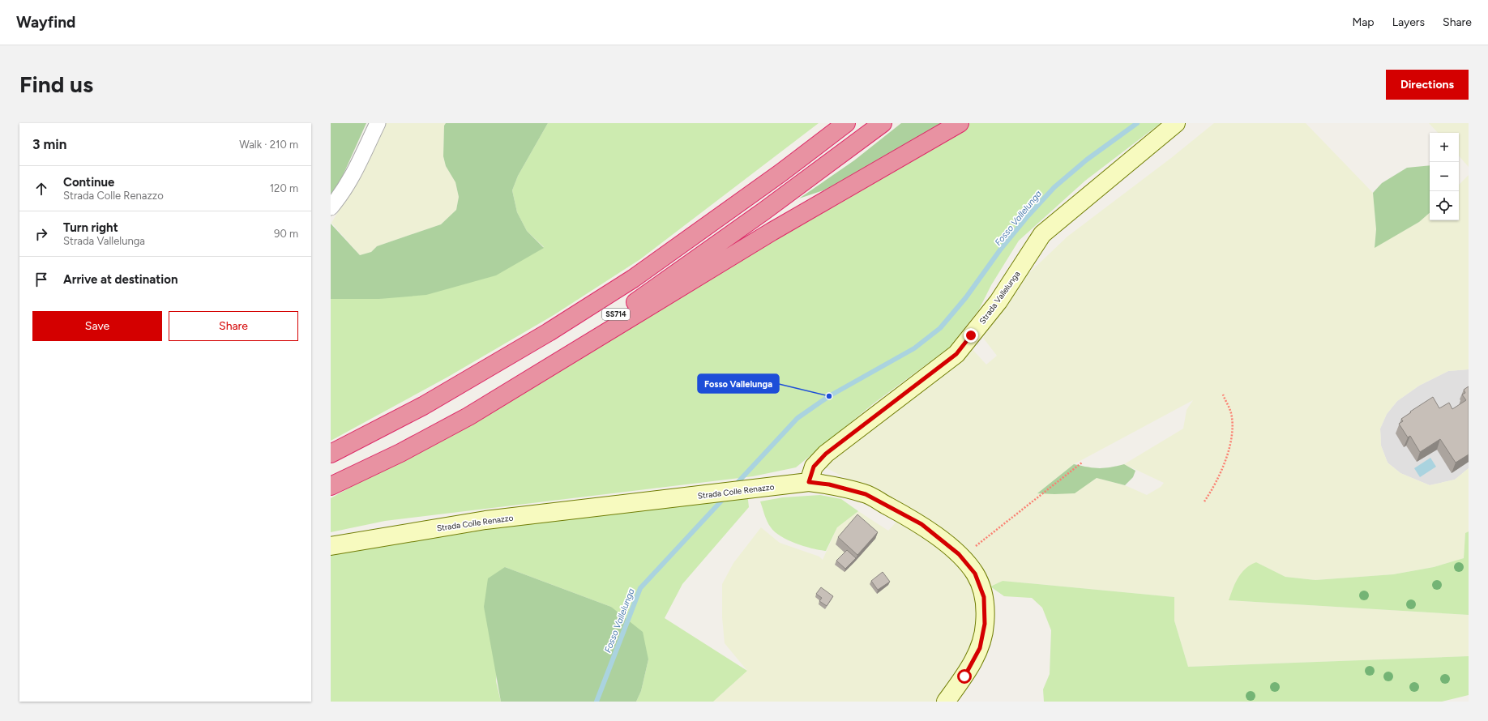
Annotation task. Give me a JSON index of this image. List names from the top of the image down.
{
  "streets": {
    "highway": ["SS714"],
    "street": ["Strada Vallelunga", "Strada Colle Renazzo"]
  },
  "crossings": [
    ["Strada Vallelunga", "Strada Colle Renazzo"]
  ],
  "water": ["Fosso Vallelunga"],
  "places": ["Fosso Vallelunga"],
  "page": {
    "header": "Wayfind",
    "nav": ["Map", "Layers", "Share"],
    "buttons": [
      "Directions",
      ["Save", "Share"]
    ],
    "title": "Find us",
    "heading": ["3 min", "Walk · 210 m"],
    "map_buttons": ["+", "−"],
    "list": [
      ["Continue", "Strada Colle Renazzo", "120 m"],
      ["Turn right", "Strada Vallelunga", "90 m"],
      "Arrive at destination"
    ]
  }
}
